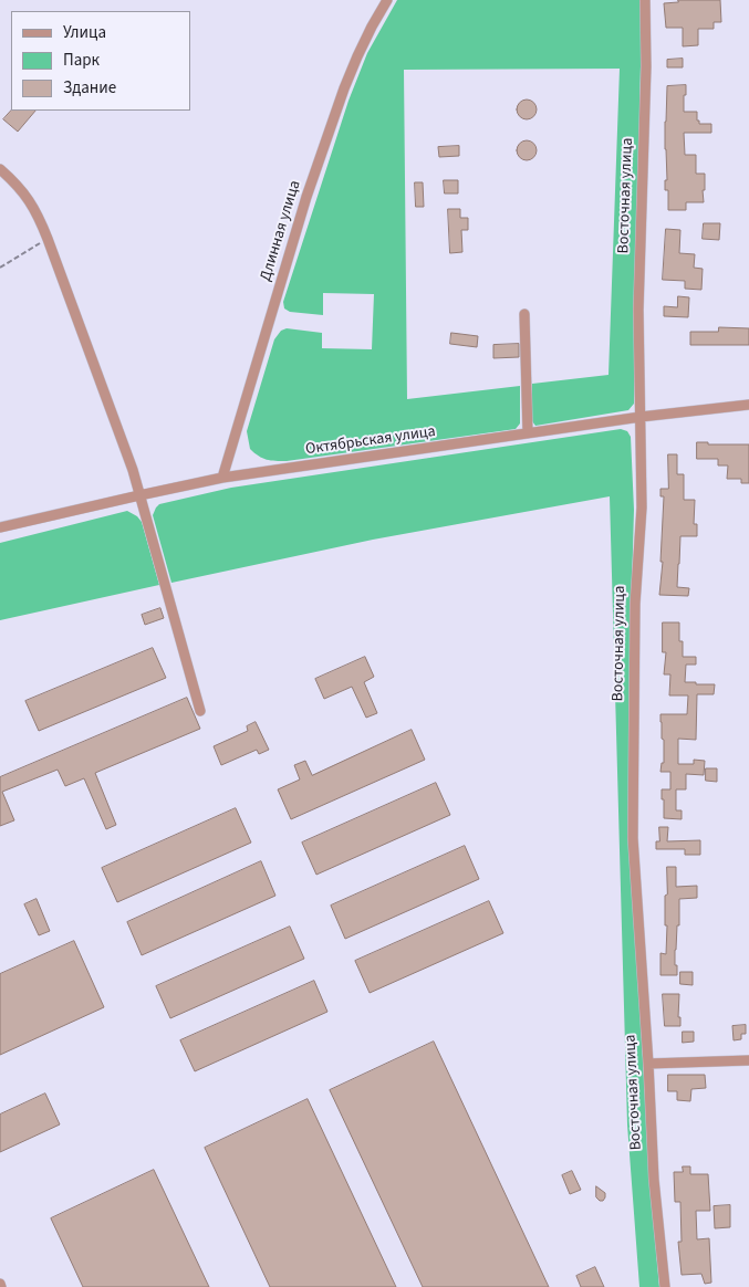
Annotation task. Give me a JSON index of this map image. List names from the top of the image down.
{
  "streets": {
    "street": ["Восточная улица", "Длинная улица", "Октябрьская улица"]
  },
  "crossings": [
    ["Восточная улица", "Октябрьская улица"],
    ["Длинная улица", "Октябрьская улица"]
  ],
  "legend": ["Улица", "Парк", "Здание"]
}
